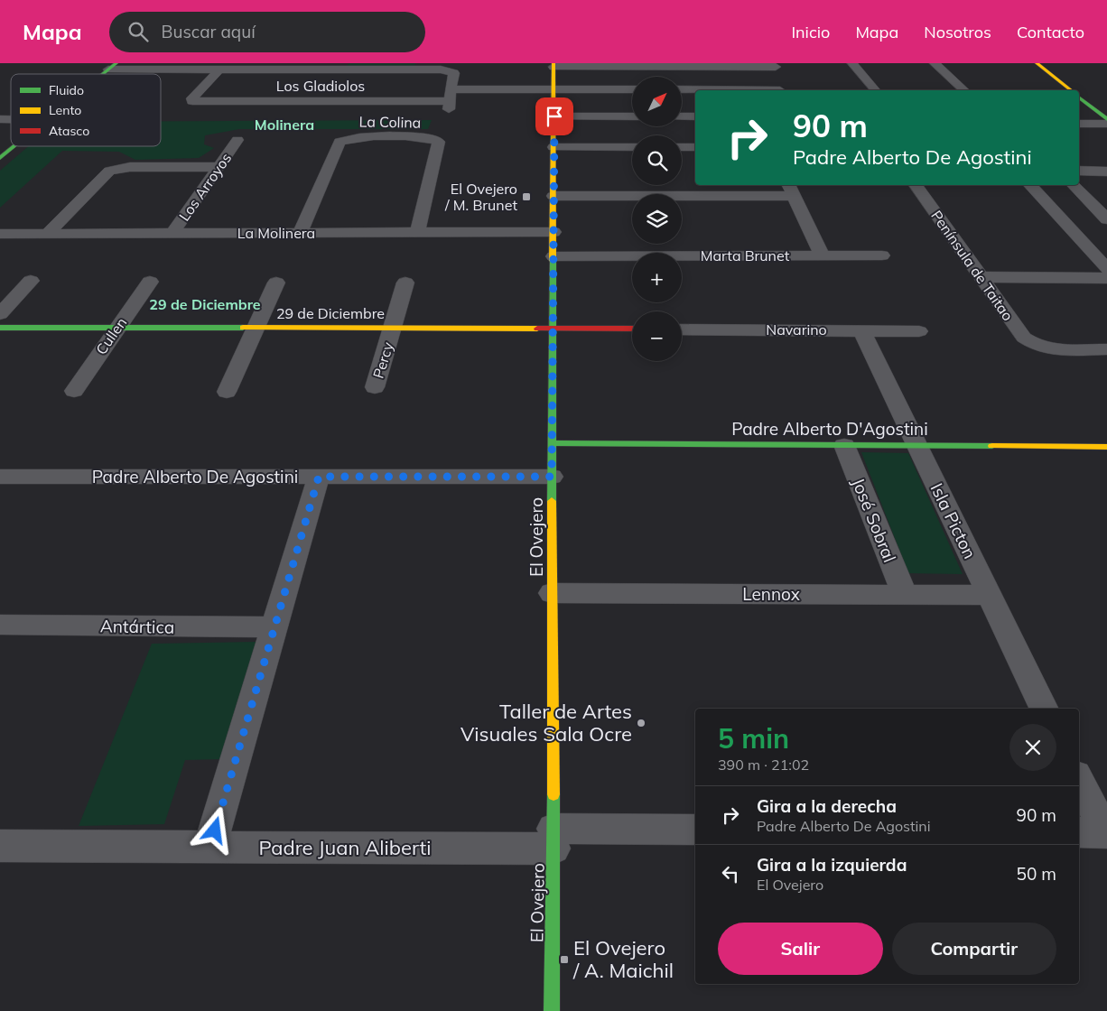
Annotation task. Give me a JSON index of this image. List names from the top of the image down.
{
  "streets": {
    "street": [
      "Los Gladiolos",
      "La Colina",
      "Los Arroyos",
      "La Molinera",
      "Marta Brunet",
      "Península de Taitao",
      "29 de Diciembre",
      "Navarino",
      "Cullen",
      "Percy",
      "Padre Alberto D'Agostini",
      "Padre Alberto De Agostini",
      "José Sobral",
      "Isla Picton",
      "El Ovejero",
      "Lennox",
      "Antártica",
      "Padre Juan Aliberti"
    ]
  },
  "crossings": [
    ["Los Gladiolos", "El Ovejero"],
    ["La Colina", "La Molinera"],
    ["Los Arroyos", "La Molinera"],
    ["La Molinera", "El Ovejero"],
    ["Marta Brunet", "El Ovejero"],
    ["29 de Diciembre", "Cullen"],
    ["29 de Diciembre", "Percy"],
    ["29 de Diciembre", "El Ovejero"],
    ["Navarino", "Isla Picton"],
    ["Padre Alberto D'Agostini", "José Sobral"],
    ["Padre Alberto D'Agostini", "Isla Picton"],
    ["Padre Alberto D'Agostini", "El Ovejero"],
    ["Padre Alberto De Agostini", "El Ovejero"],
    ["José Sobral", "Lennox"],
    ["Isla Picton", "Lennox"],
    ["El Ovejero", "Lennox"],
    ["El Ovejero", "Padre Juan Aliberti"]
  ],
  "districts": ["Molinera", "29 de Diciembre"],
  "places": {
    "transit": ["El Ovejero / M. Brunet", "El Ovejero / A. Maichil"],
    "other": ["Taller de Artes Visuales Sala Ocre"]
  },
  "legend": ["Fluido", "Lento", "Atasco"],
  "north": "top right",
  "page": {
    "header": "Mapa",
    "search": "Buscar aquí",
    "nav": [
      "Inicio",
      "Mapa",
      "Nosotros",
      "Contacto"
    ],
    "map_buttons": ["+", "−"],
    "turn": ["90 m", "Padre Alberto De Agostini"],
    "heading": ["5 min", "390 m · 21:02"],
    "list": [
      {
        "name": "Gira a la derecha",
        "note": "Padre Alberto De Agostini",
        "value": "90 m"
      },
      {
        "name": "Gira a la izquierda",
        "note": "El Ovejero",
        "value": "50 m"
      }
    ],
    "buttons": ["Salir", "Compartir"]
  }
}
